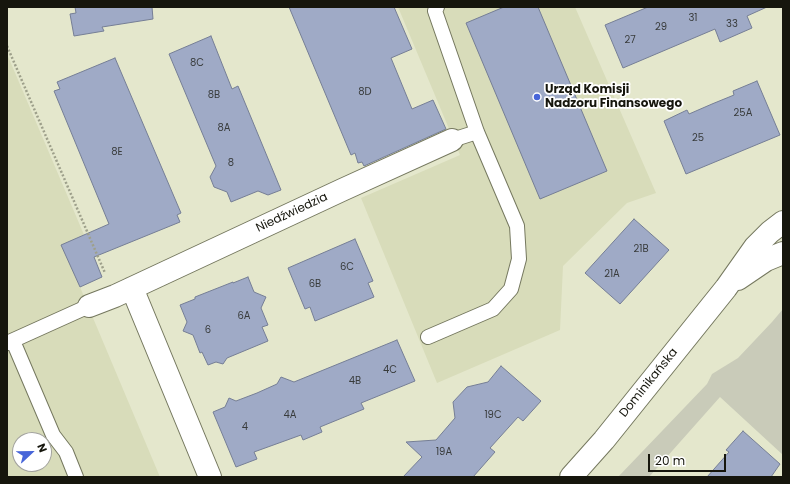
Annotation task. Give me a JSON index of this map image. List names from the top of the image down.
{
  "streets": {
    "street": ["Niedźwiedzia", "Dominikańska"]
  },
  "places": ["Urząd Komisji Nadzoru Finansowego"],
  "house_numbers": [
    "31",
    "33",
    "29",
    "27",
    "8C",
    "8D",
    "8B",
    "25A",
    "8A",
    "25",
    "8E",
    "8",
    "21B",
    "6C",
    "21A",
    "6B",
    "6A",
    "6",
    "4C",
    "4B",
    "4A",
    "19C",
    "4",
    "19A"
  ],
  "scale_bar": "20 m",
  "north": "right"
}
